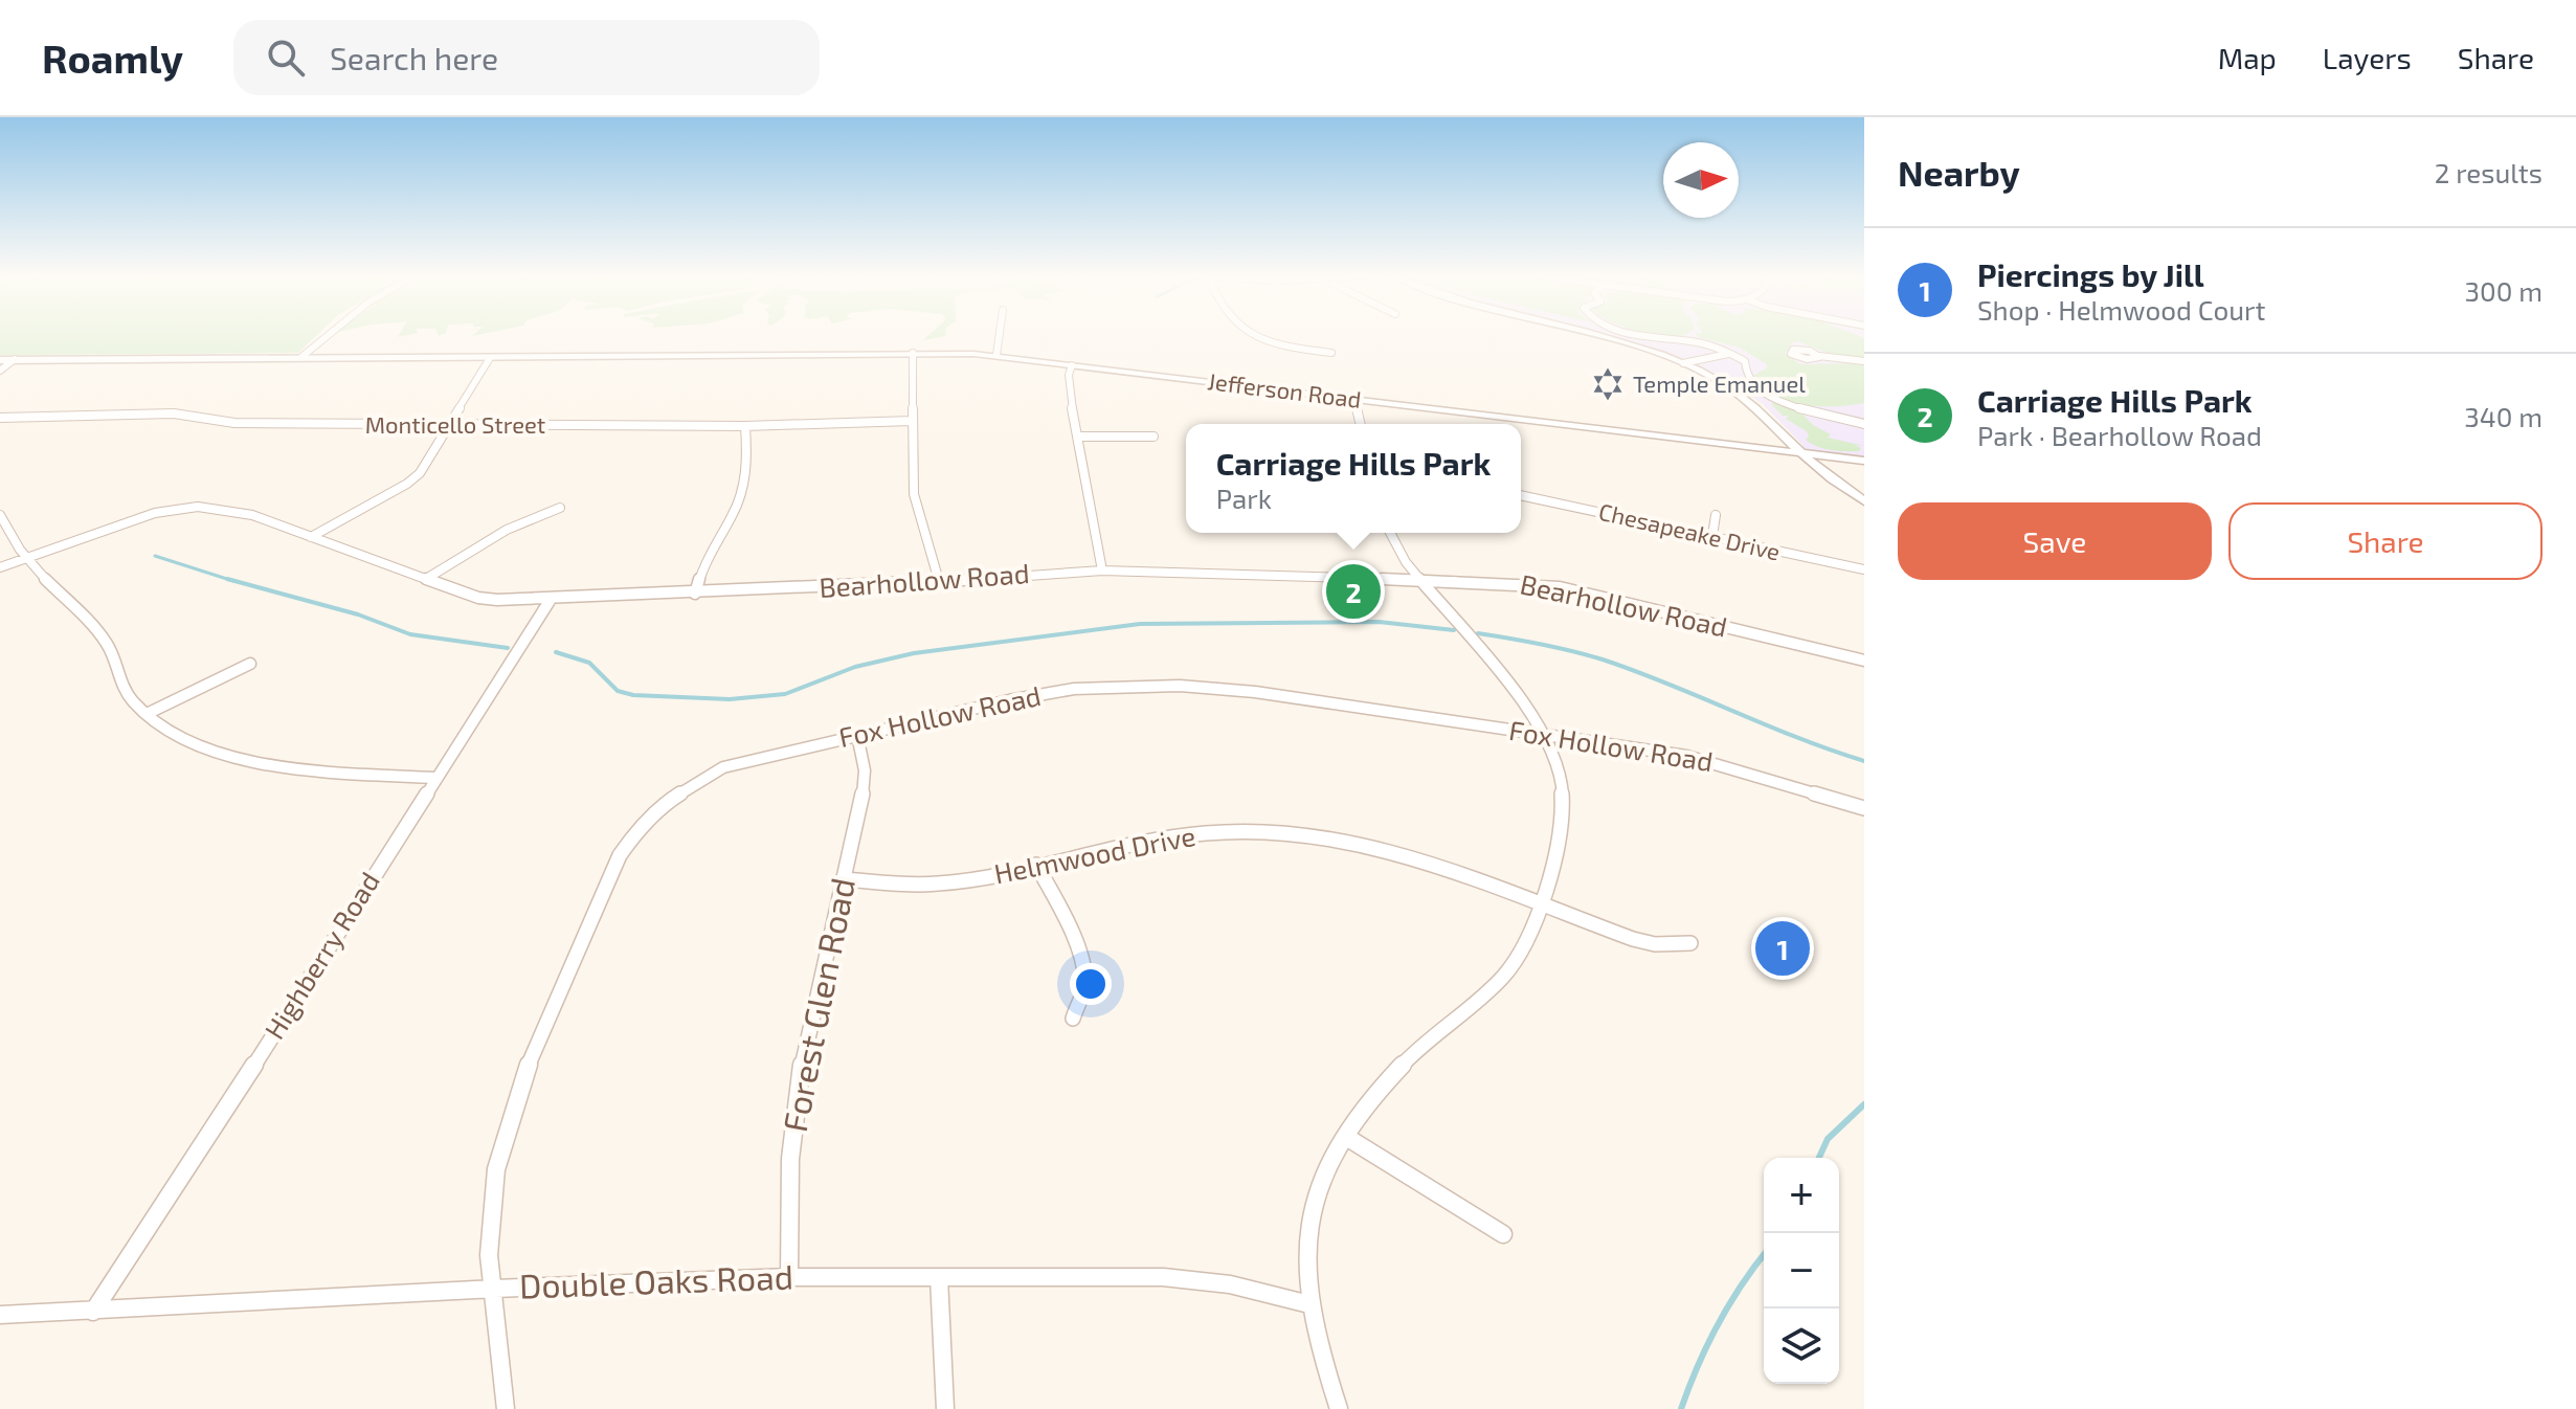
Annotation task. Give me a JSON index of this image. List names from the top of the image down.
{
  "streets": {
    "street": [
      "Jefferson Road",
      "Monticello Street",
      "Chesapeake Drive",
      "Bearhollow Road",
      "Fox Hollow Road",
      "Helmwood Drive",
      "Highberry Road",
      "Forest Glen Road",
      "Double Oaks Road"
    ]
  },
  "crossings": [
    ["Bearhollow Road", "Highberry Road"],
    ["Fox Hollow Road", "Forest Glen Road"],
    ["Fox Hollow Road", "Double Oaks Road"],
    ["Helmwood Drive", "Forest Glen Road"],
    ["Highberry Road", "Double Oaks Road"],
    ["Forest Glen Road", "Double Oaks Road"]
  ],
  "places": {
    "synagogue": ["Temple Emanuel"]
  },
  "north": "right",
  "page": {
    "header": "Roamly",
    "search": "Search here",
    "nav": ["Map", "Layers", "Share"],
    "heading": ["Nearby", "2 results"],
    "list": [
      {
        "mark": "1",
        "name": "Piercings by Jill",
        "note": "Shop · Helmwood Court",
        "value": "300 m"
      },
      {
        "mark": "2",
        "name": "Carriage Hills Park",
        "note": "Park · Bearhollow Road",
        "value": "340 m"
      }
    ],
    "popup": ["Carriage Hills Park", "Park"],
    "buttons": ["Save", "Share"],
    "pins": ["2", "1"],
    "map_buttons": ["+", "−"]
  }
}
